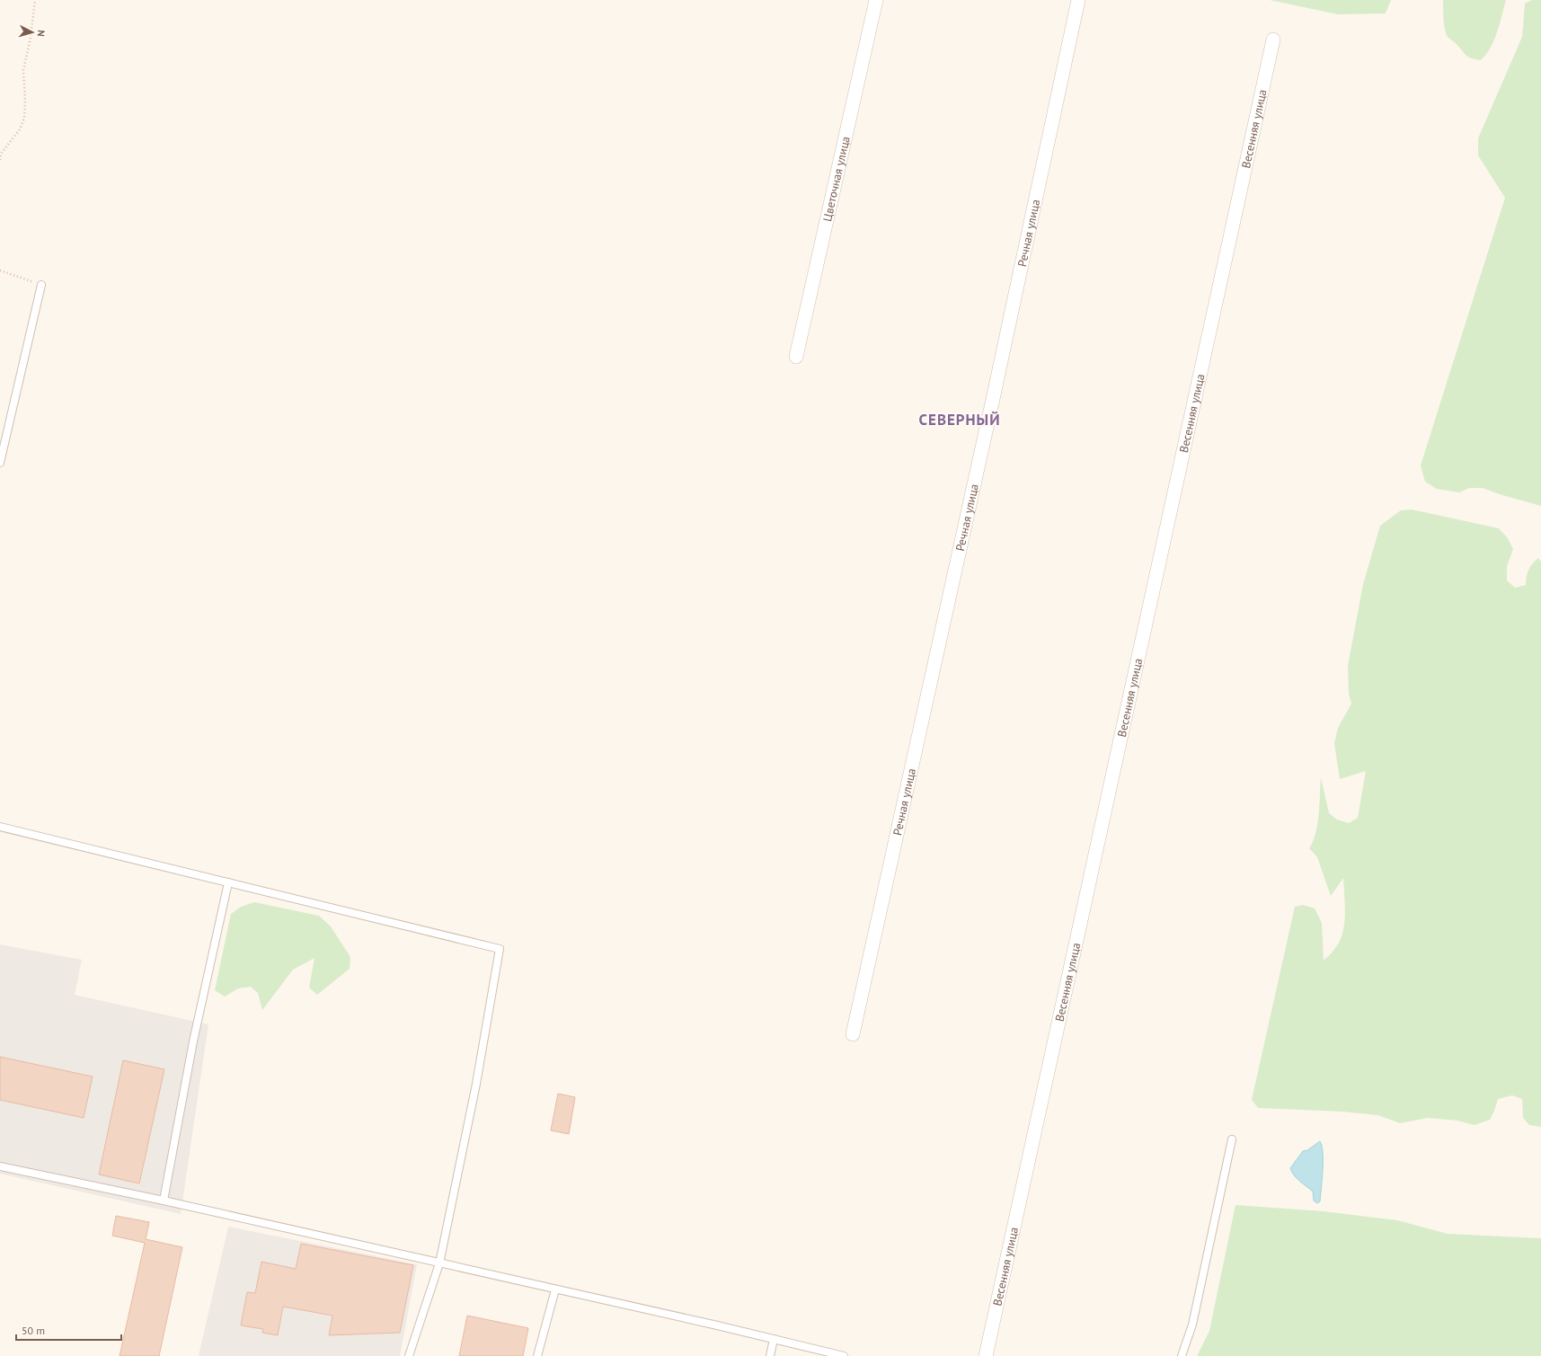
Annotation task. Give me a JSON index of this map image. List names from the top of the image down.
{
  "streets": {
    "street": ["Весенняя улица", "Цветочная улица", "Речная улица"]
  },
  "districts": ["СЕВЕРНЫЙ"],
  "scale_bar": "50 m",
  "north": "right"
}
